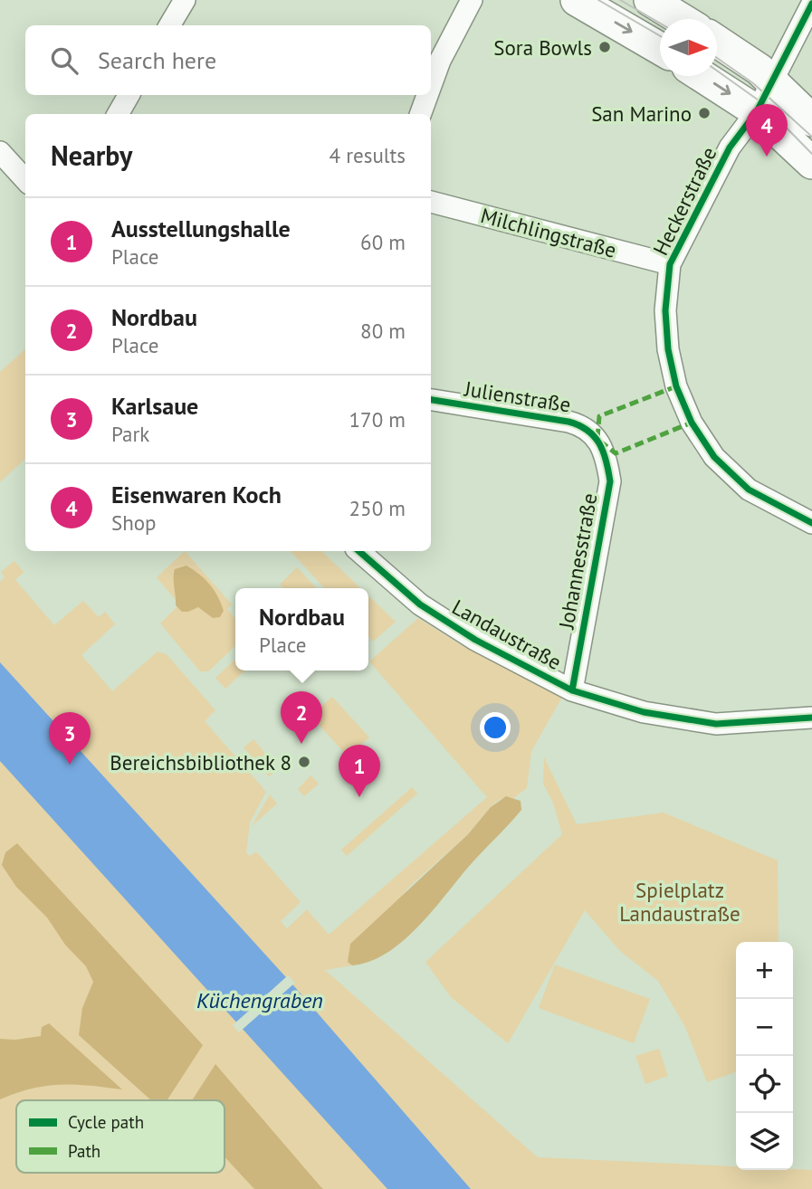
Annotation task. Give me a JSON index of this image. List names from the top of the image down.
{
  "streets": {
    "street": [
      "Heckerstraße",
      "Milchlingstraße",
      "Julienstraße",
      "Johannesstraße",
      "Landaustraße"
    ]
  },
  "crossings": [
    ["Heckerstraße", "Milchlingstraße"],
    ["Julienstraße", "Johannesstraße"],
    ["Johannesstraße", "Landaustraße"]
  ],
  "water": ["Küchengraben"],
  "parks": ["Spielplatz Landaustraße"],
  "places": ["Sora Bowls", "San Marino", "Bereichsbibliothek 8"],
  "legend": ["Cycle path", "Path"],
  "north": "right",
  "page": {
    "search": "Search here",
    "pins": [
      "4",
      "2",
      "3",
      "1"
    ],
    "heading": ["Nearby", "4 results"],
    "list": [
      {
        "mark": "1",
        "name": "Ausstellungshalle",
        "note": "Place",
        "value": "60 m"
      },
      {
        "mark": "2",
        "name": "Nordbau",
        "note": "Place",
        "value": "80 m"
      },
      {
        "mark": "3",
        "name": "Karlsaue",
        "note": "Park",
        "value": "170 m"
      },
      {
        "mark": "4",
        "name": "Eisenwaren Koch",
        "note": "Shop",
        "value": "250 m"
      }
    ],
    "popup": ["Nordbau", "Place"],
    "map_buttons": ["+", "−"]
  }
}
